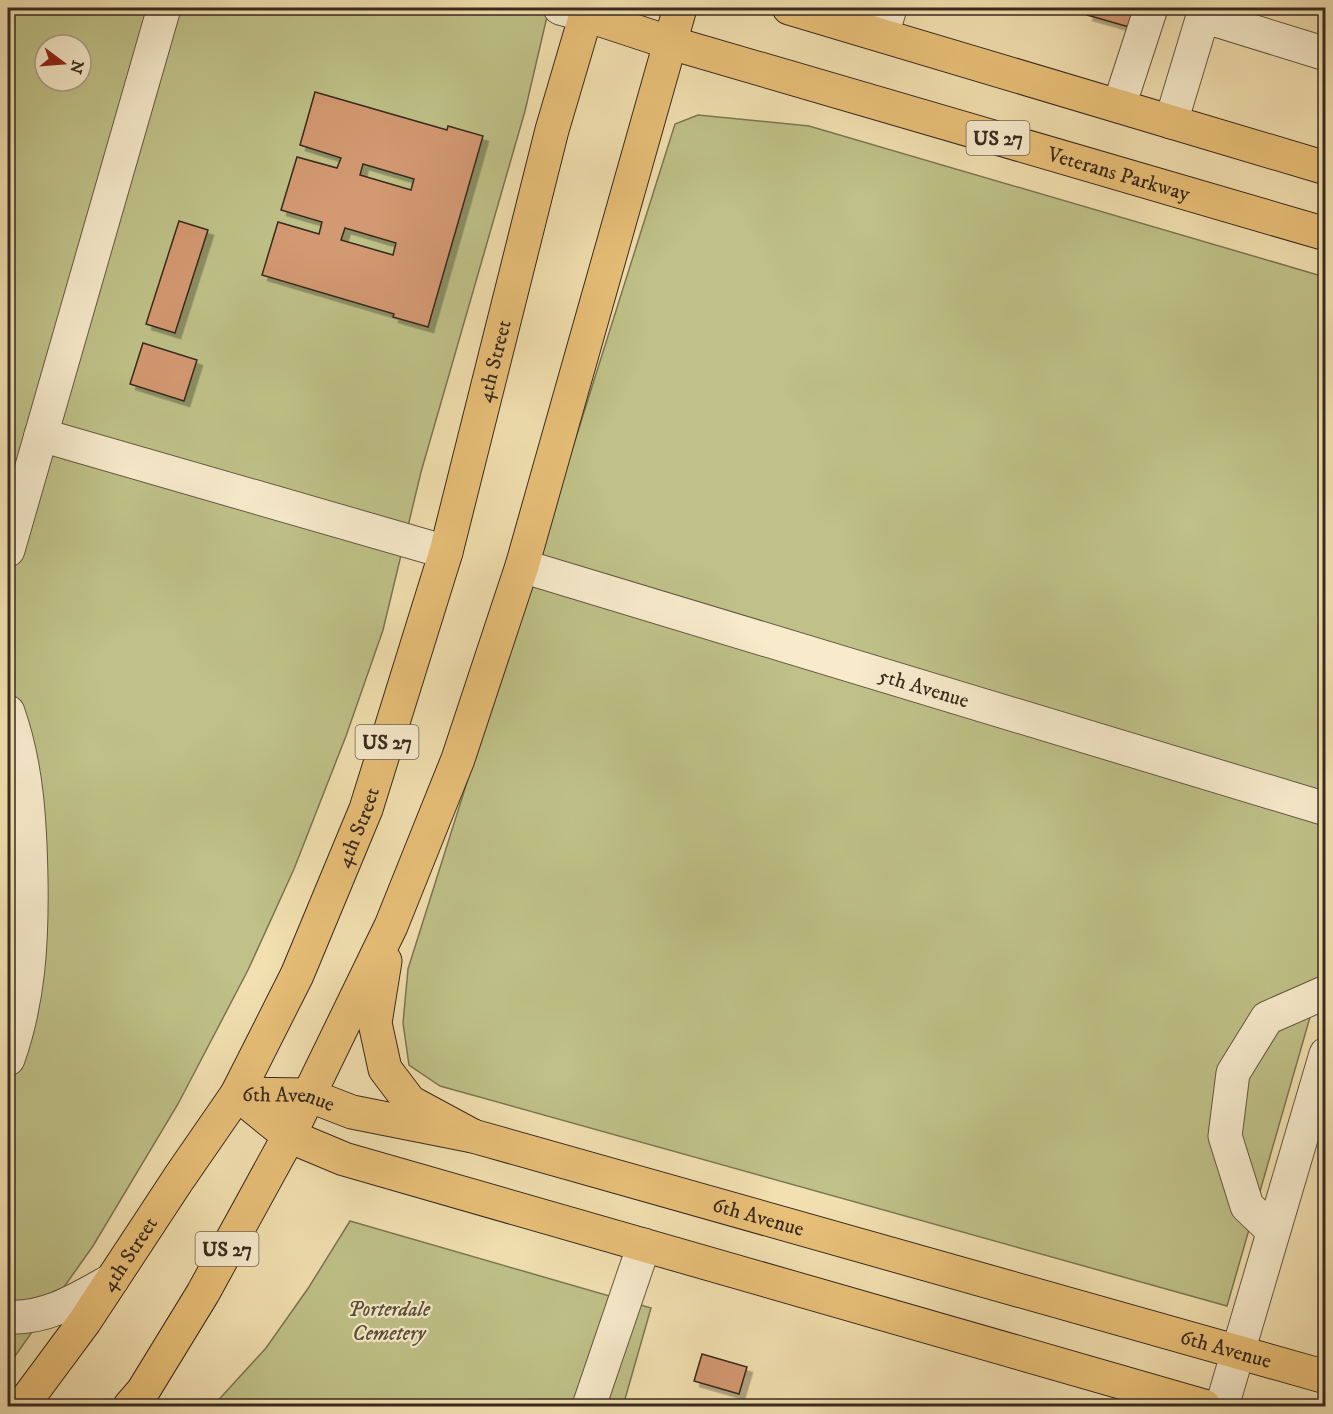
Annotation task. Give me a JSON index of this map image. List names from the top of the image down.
{
  "streets": {
    "main road": [
      "US 27",
      "Veterans Parkway",
      "4th Street",
      "6th Avenue"
    ],
    "street": ["5th Avenue"]
  },
  "crossings": [
    ["US 27", "Veterans Parkway"],
    ["US 27", "5th Avenue"],
    ["US 27", "6th Avenue"],
    ["Veterans Parkway", "4th Street"],
    ["4th Street", "6th Avenue"]
  ],
  "parks": ["Porterdale Cemetery"],
  "north": "right"
}
